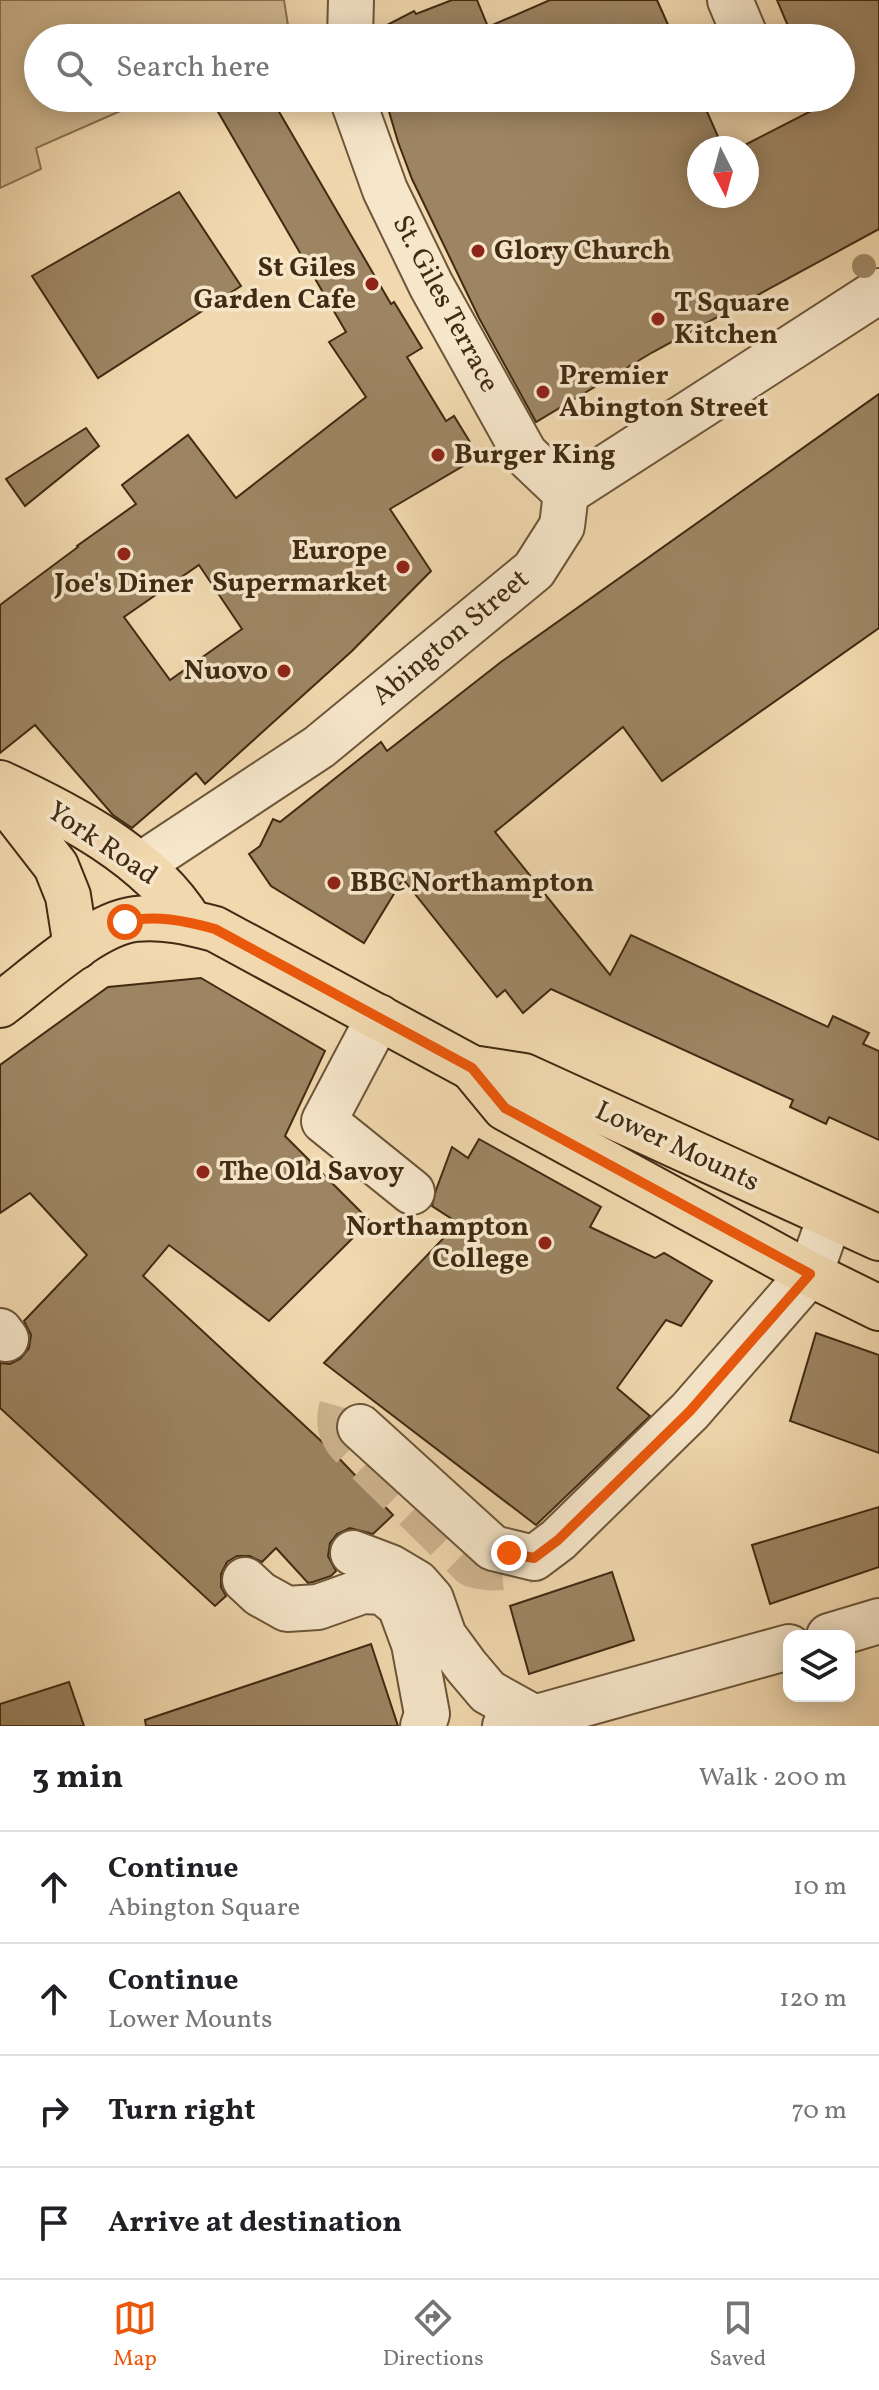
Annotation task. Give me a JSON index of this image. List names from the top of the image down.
{
  "streets": {
    "main road": ["York Road", "Lower Mounts"],
    "street": ["St. Giles Terrace", "Abington Street"]
  },
  "crossings": [
    ["St. Giles Terrace", "Abington Street"],
    ["York Road", "Lower Mounts"]
  ],
  "places": [
    "Glory Church",
    "St Giles Garden Cafe",
    "T Square Kitchen",
    "Premier Abington Street",
    "Burger King",
    "Joe's Diner",
    "Europe Supermarket",
    "Nuovo",
    "BBC Northampton",
    "The Old Savoy",
    "Northampton College"
  ],
  "north": "bottom",
  "page": {
    "search": "Search here",
    "heading": ["3 min", "Walk · 200 m"],
    "list": [
      ["Continue", "Abington Square", "10 m"],
      ["Continue", "Lower Mounts", "120 m"],
      ["Turn right", "70 m"],
      "Arrive at destination"
    ],
    "nav": ["Map", "Directions", "Saved"]
  }
}
